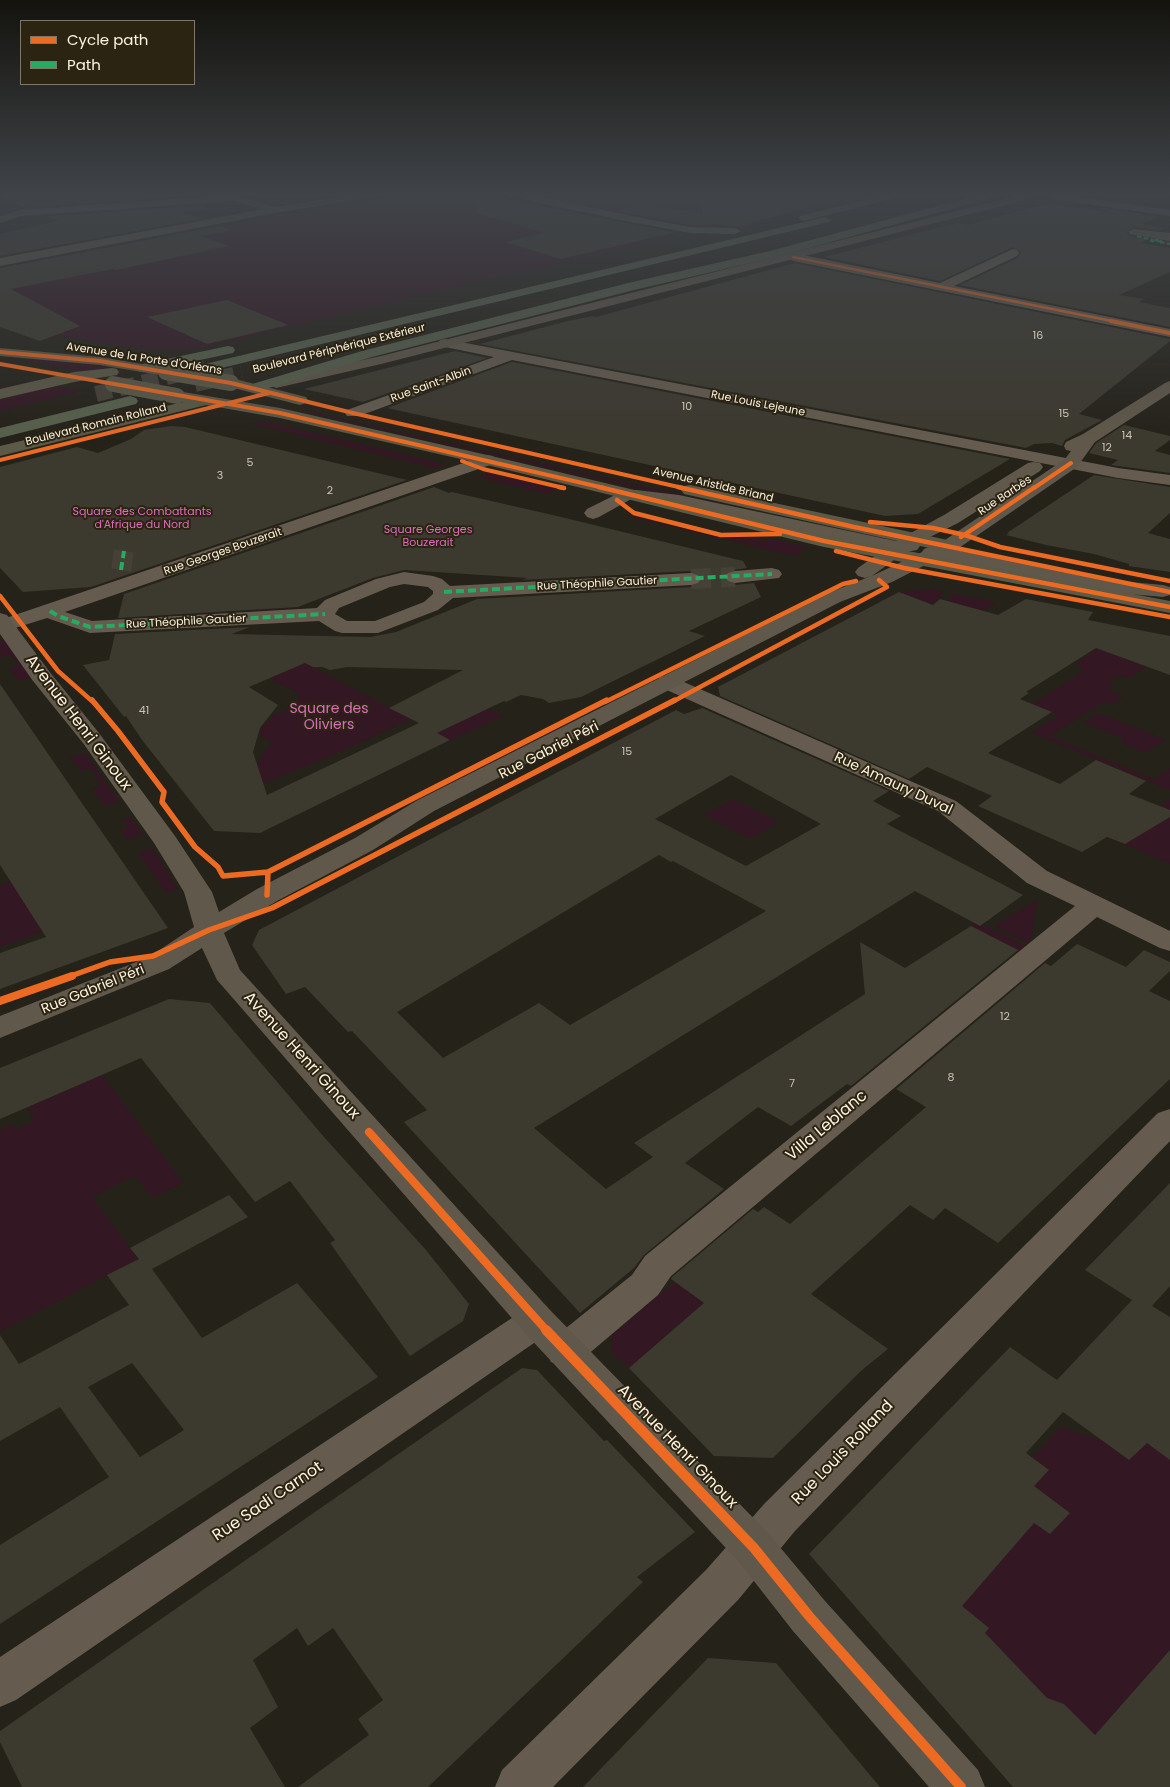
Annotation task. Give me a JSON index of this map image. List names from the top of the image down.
{
  "streets": {
    "highway": ["Boulevard Périphérique Extérieur"],
    "main road": [
      "Avenue de la Porte d'Orléans",
      "Boulevard Romain Rolland",
      "Avenue Aristide Briand",
      "Rue Barbès",
      "Avenue Henri Ginoux",
      "Rue Gabriel Péri"
    ],
    "street": [
      "Rue Saint-Albin",
      "Rue Louis Lejeune",
      "Rue Georges Bouzerait",
      "Rue Théophile Gautier",
      "Rue Amaury Duval",
      "Villa Leblanc",
      "Rue Louis Rolland",
      "Rue Sadi Carnot"
    ]
  },
  "crossings": [
    ["Boulevard Périphérique Extérieur", "Avenue de la Porte d'Orléans"],
    ["Avenue de la Porte d'Orléans", "Boulevard Romain Rolland"],
    ["Avenue de la Porte d'Orléans", "Avenue Aristide Briand"],
    ["Rue Saint-Albin", "Rue Louis Lejeune"],
    ["Rue Saint-Albin", "Avenue Aristide Briand"],
    ["Rue Louis Lejeune", "Boulevard Romain Rolland"],
    ["Rue Louis Lejeune", "Rue Barbès"],
    ["Boulevard Romain Rolland", "Avenue Aristide Briand"],
    ["Avenue Aristide Briand", "Rue Barbès"],
    ["Avenue Aristide Briand", "Rue Georges Bouzerait"],
    ["Avenue Aristide Briand", "Rue Gabriel Péri"],
    ["Rue Barbès", "Rue Gabriel Péri"],
    ["Rue Georges Bouzerait", "Rue Théophile Gautier"],
    ["Rue Georges Bouzerait", "Avenue Henri Ginoux"],
    ["Avenue Henri Ginoux", "Rue Gabriel Péri"],
    ["Avenue Henri Ginoux", "Villa Leblanc"],
    ["Avenue Henri Ginoux", "Rue Louis Rolland"],
    ["Avenue Henri Ginoux", "Rue Sadi Carnot"],
    ["Rue Gabriel Péri", "Rue Amaury Duval"],
    ["Rue Amaury Duval", "Villa Leblanc"]
  ],
  "parks": ["Square des Combattants d'Afrique du Nord", "Square Georges Bouzerait", "Square des Oliviers"],
  "house_numbers": [
    "16",
    "10",
    "15",
    "14",
    "12",
    "5",
    "3",
    "2",
    "41",
    "15",
    "12",
    "8",
    "7"
  ],
  "legend": ["Cycle path", "Path"]
}
